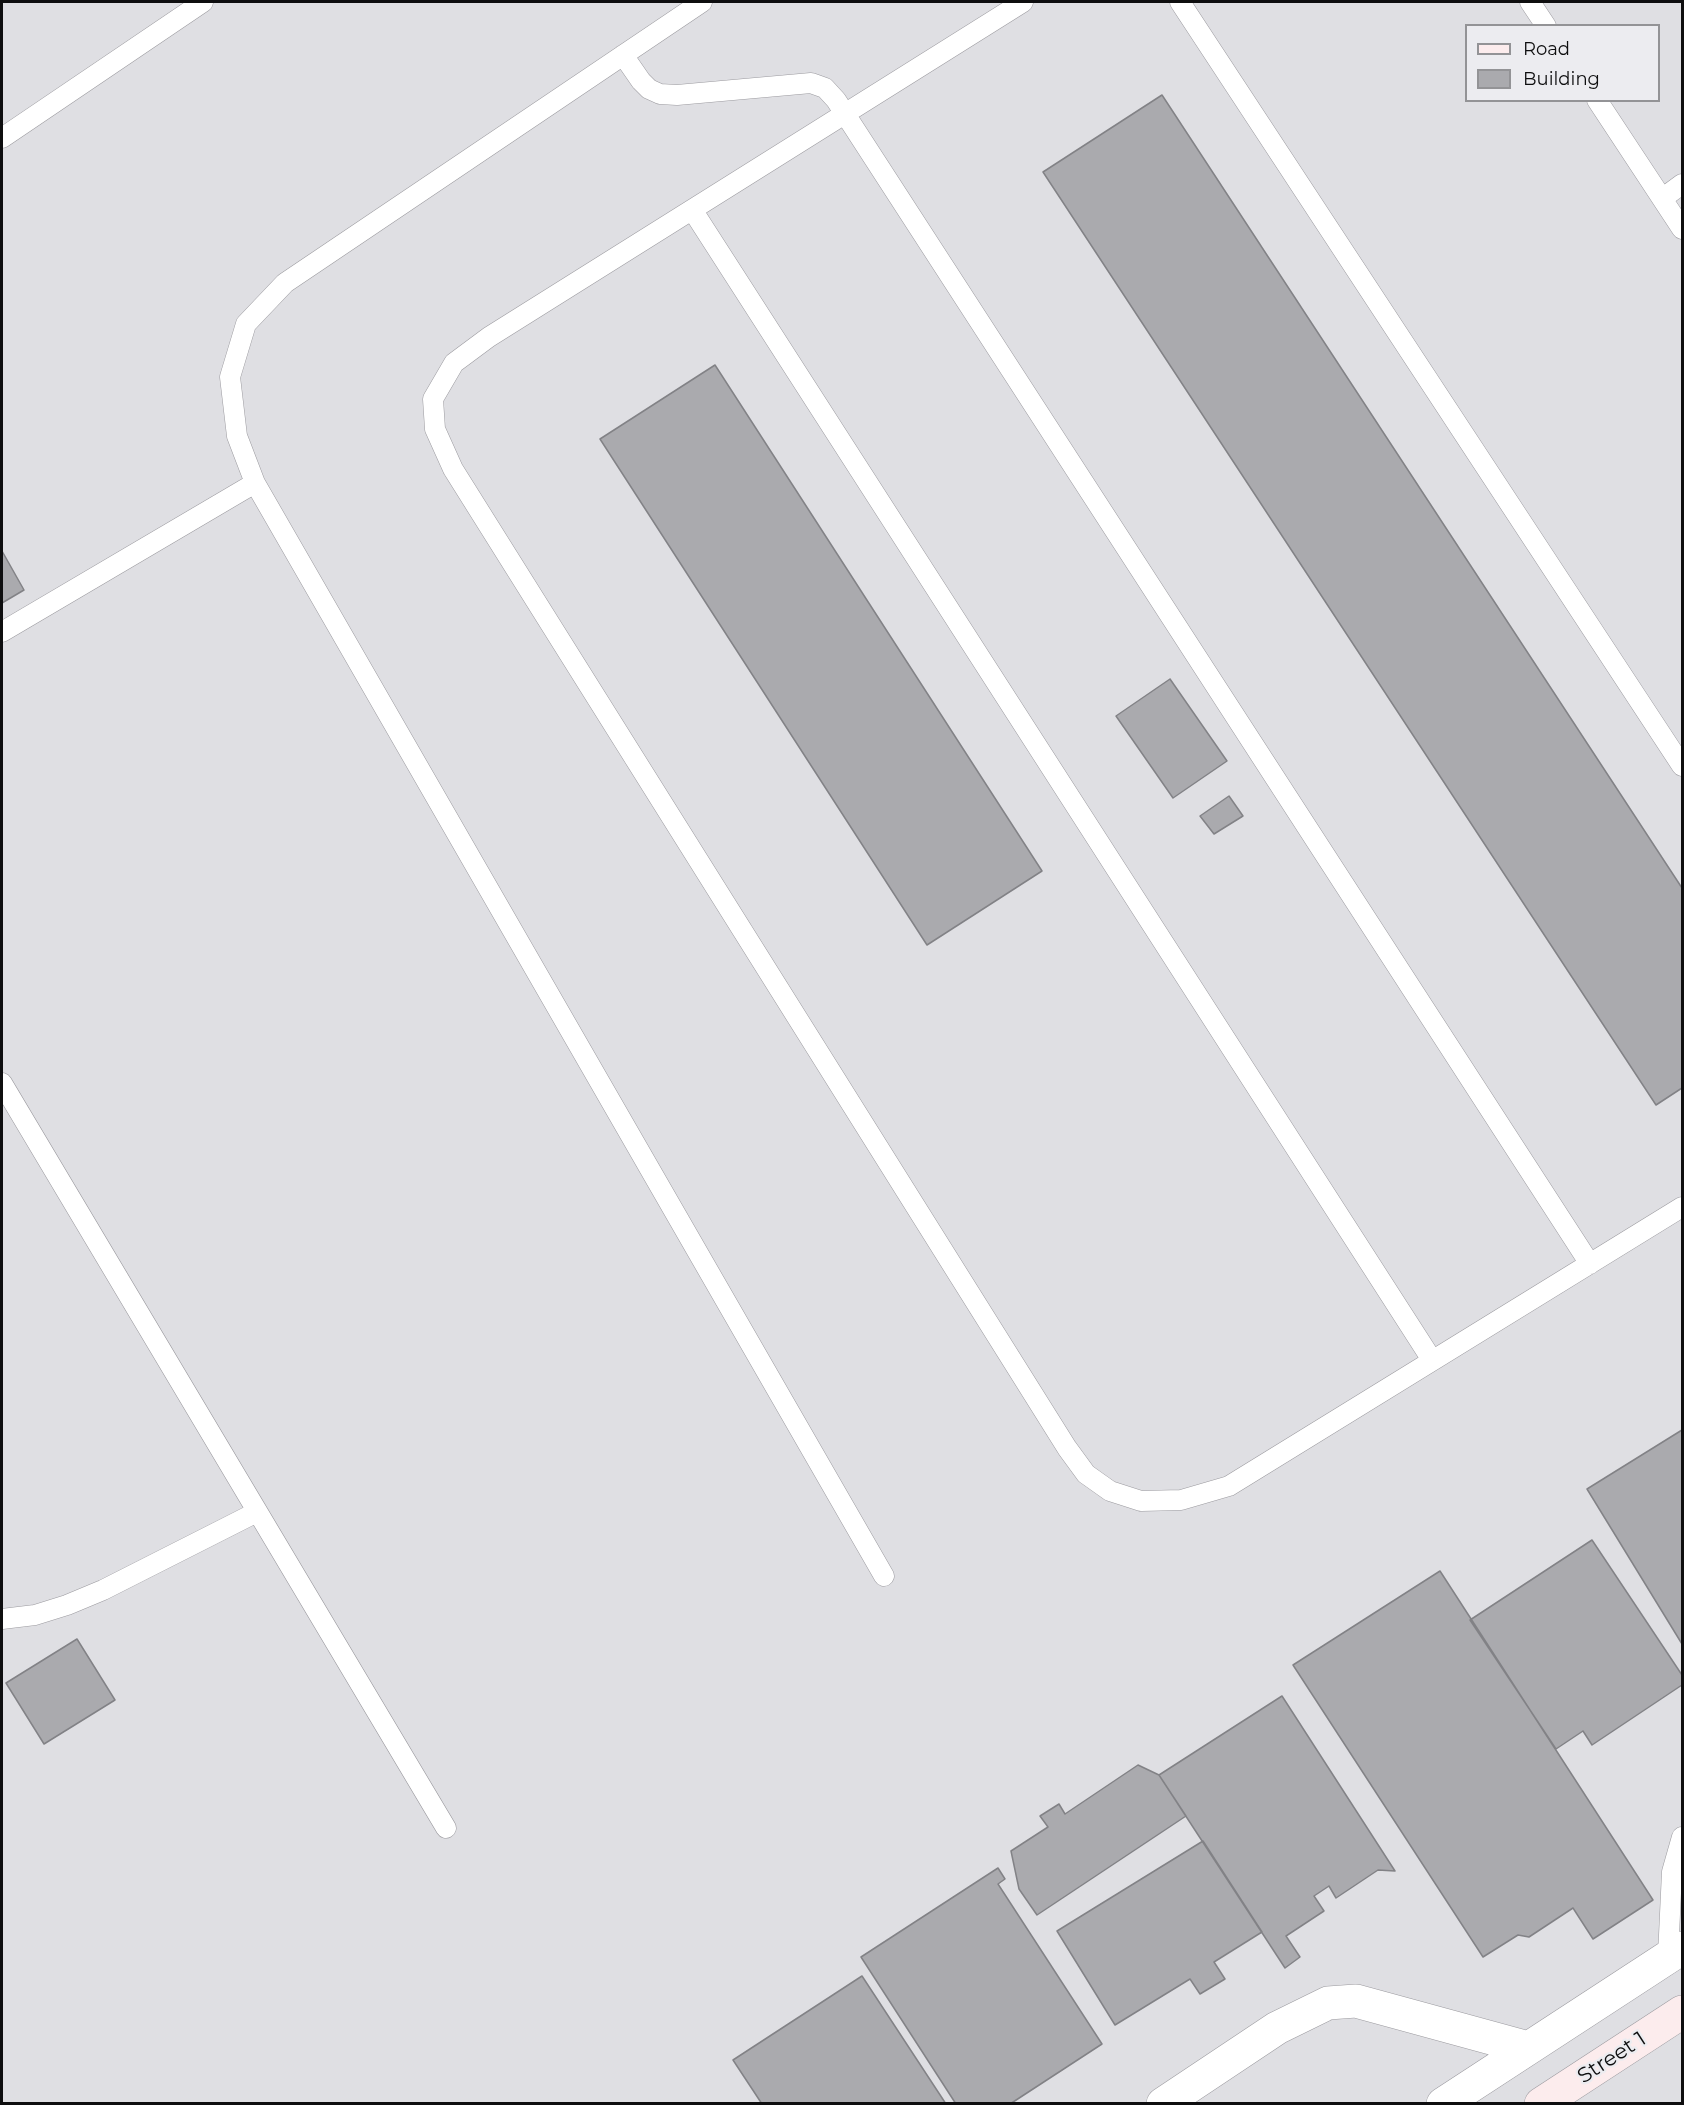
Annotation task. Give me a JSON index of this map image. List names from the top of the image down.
{
  "streets": {
    "street": ["Street 1"]
  },
  "legend": ["Road", "Building"]
}
